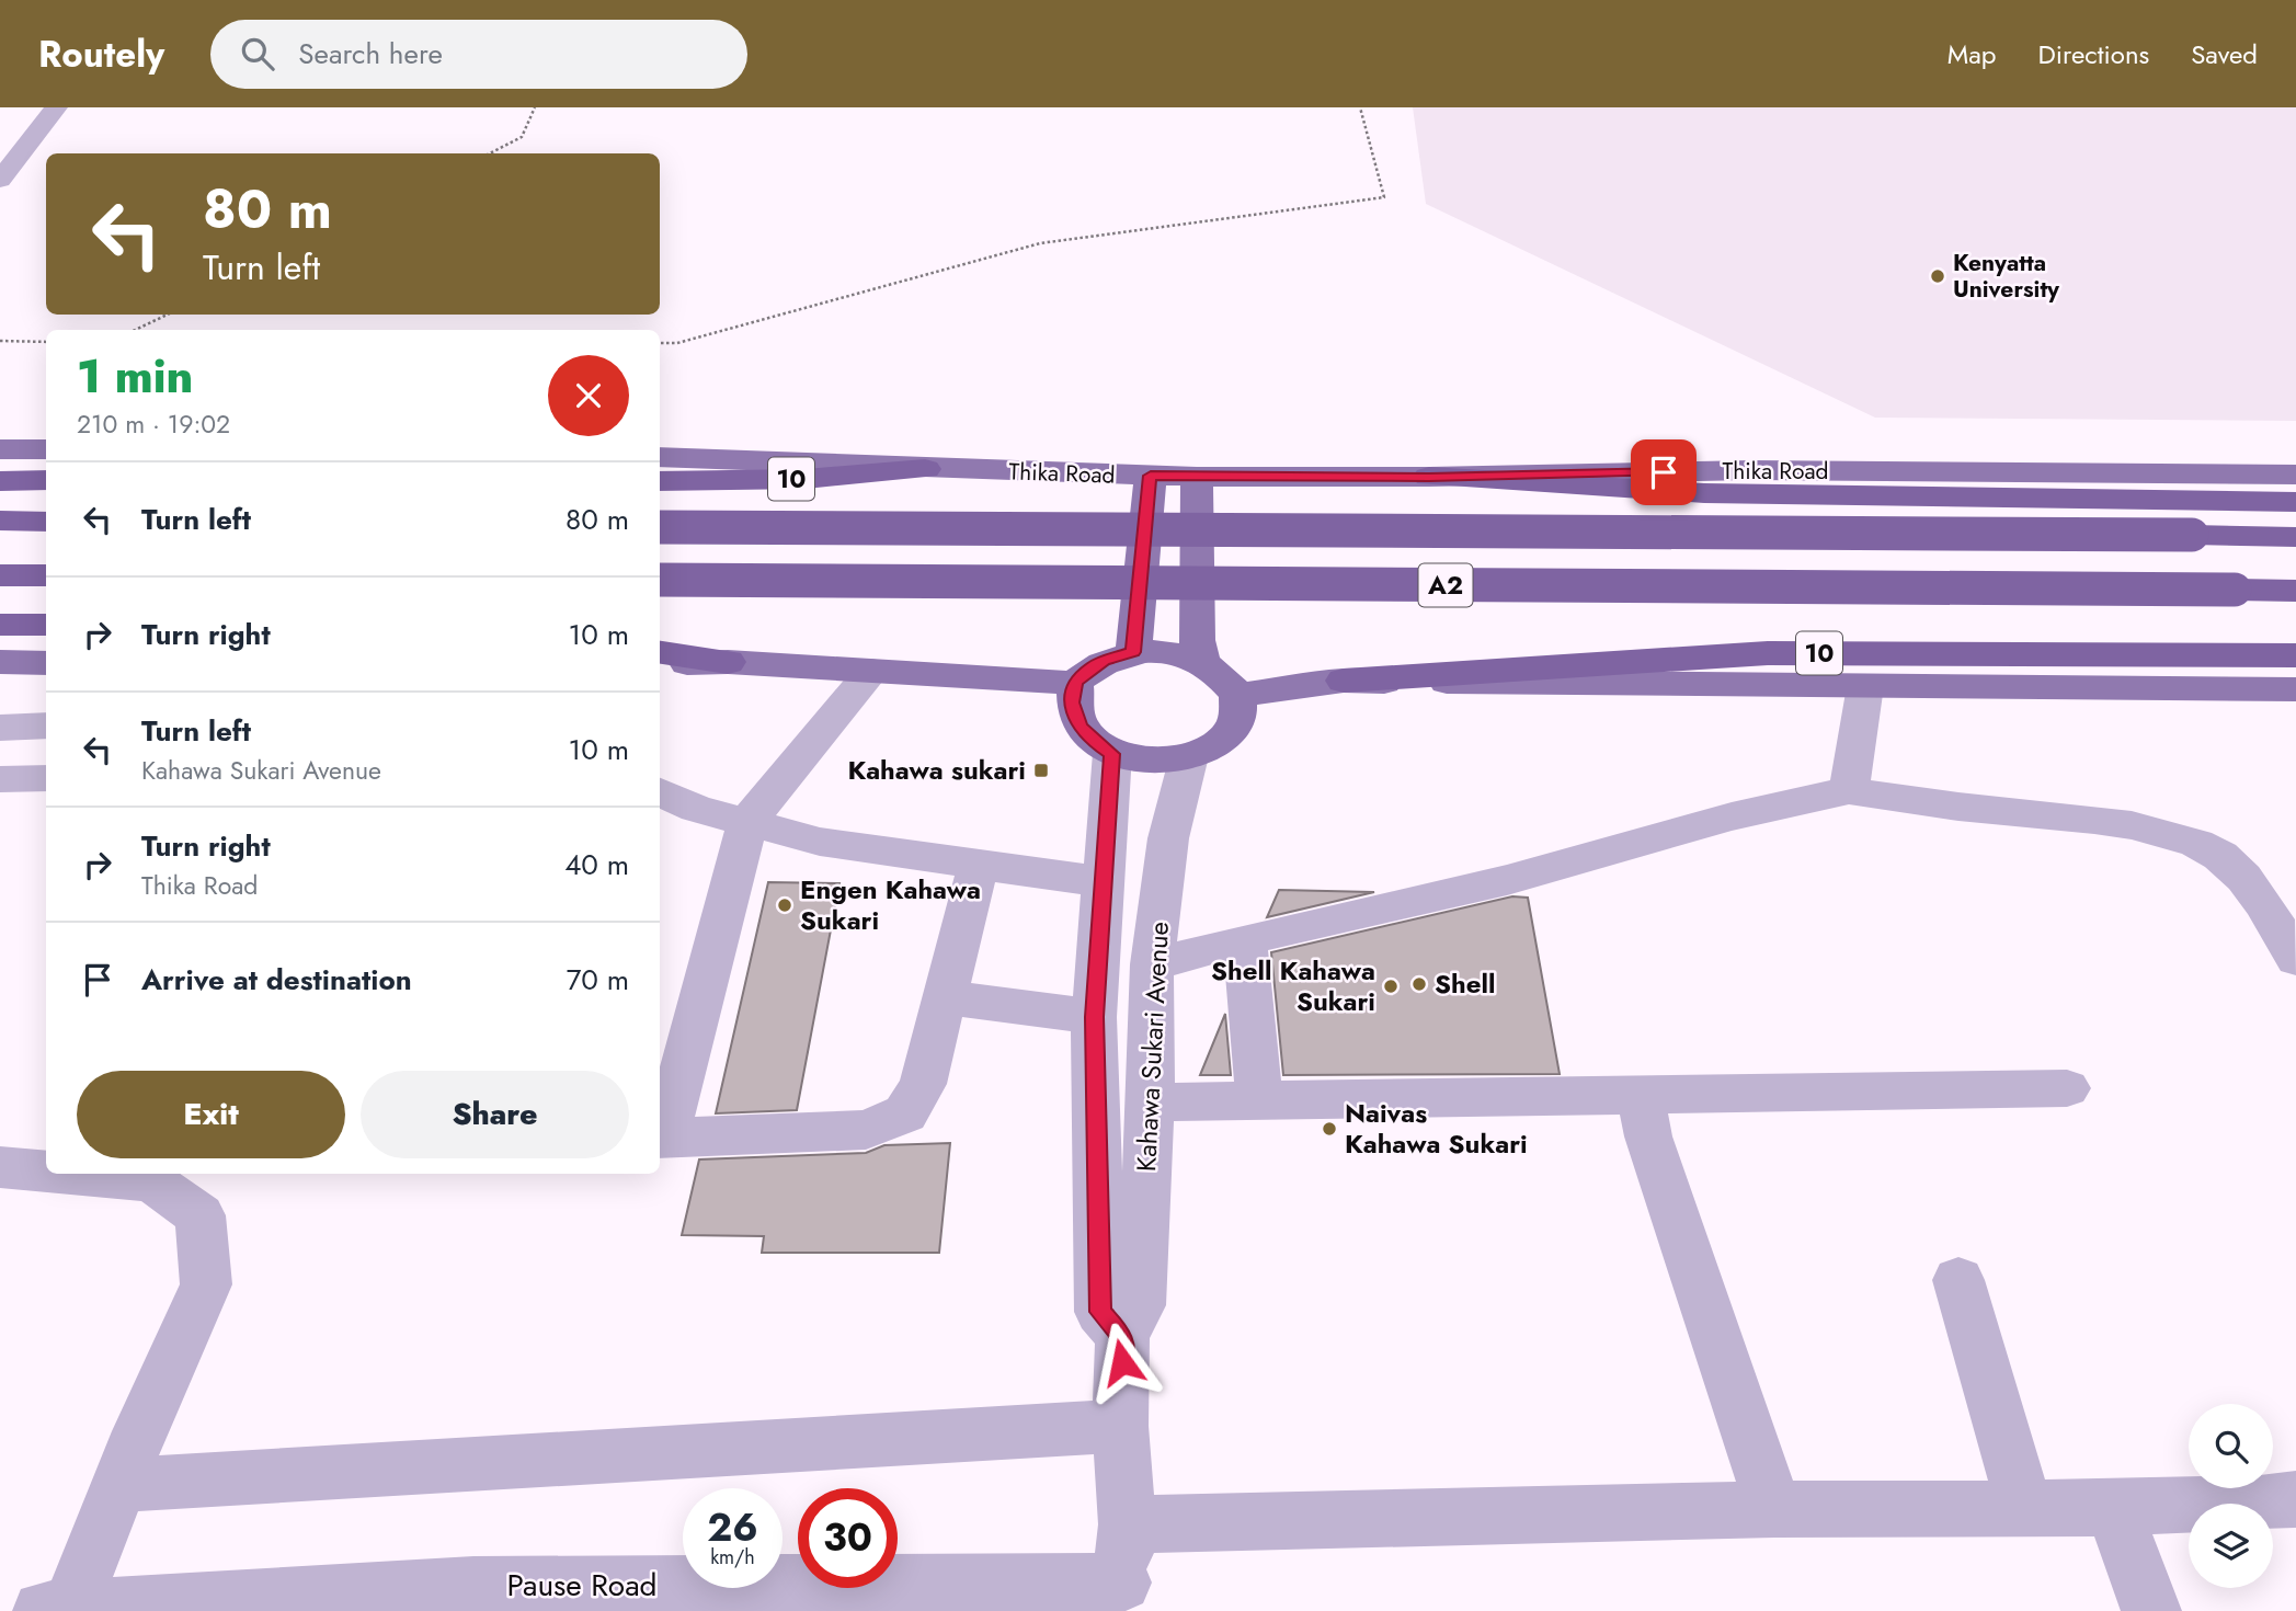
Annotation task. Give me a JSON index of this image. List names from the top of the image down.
{
  "streets": {
    "highway": ["Thika Road", "10", "A2"],
    "street": ["Kahawa Sukari Avenue", "Pause Road"]
  },
  "crossings": [
    ["Thika Road", "10"],
    ["Kahawa Sukari Avenue", "Pause Road"]
  ],
  "places": {
    "other": [
      "Kenyatta University",
      "Engen Kahawa Sukari",
      "Shell",
      "Shell Kahawa Sukari",
      "Naivas Kahawa Sukari"
    ],
    "transit": ["Kahawa sukari"]
  },
  "page": {
    "header": "Routely",
    "search": "Search here",
    "nav": ["Map", "Directions", "Saved"],
    "turn": ["80 m", "Turn left"],
    "heading": ["1 min", "210 m · 19:02"],
    "list": [
      {
        "name": "Turn left",
        "value": "80 m"
      },
      {
        "name": "Turn right",
        "value": "10 m"
      },
      {
        "name": "Turn left",
        "note": "Kahawa Sukari Avenue",
        "value": "10 m"
      },
      {
        "name": "Turn right",
        "note": "Thika Road",
        "value": "40 m"
      },
      {
        "name": "Arrive at destination",
        "value": "70 m"
      }
    ],
    "buttons": ["Exit", "Share"],
    "speed": "26 km/h",
    "limit": "30"
  }
}
